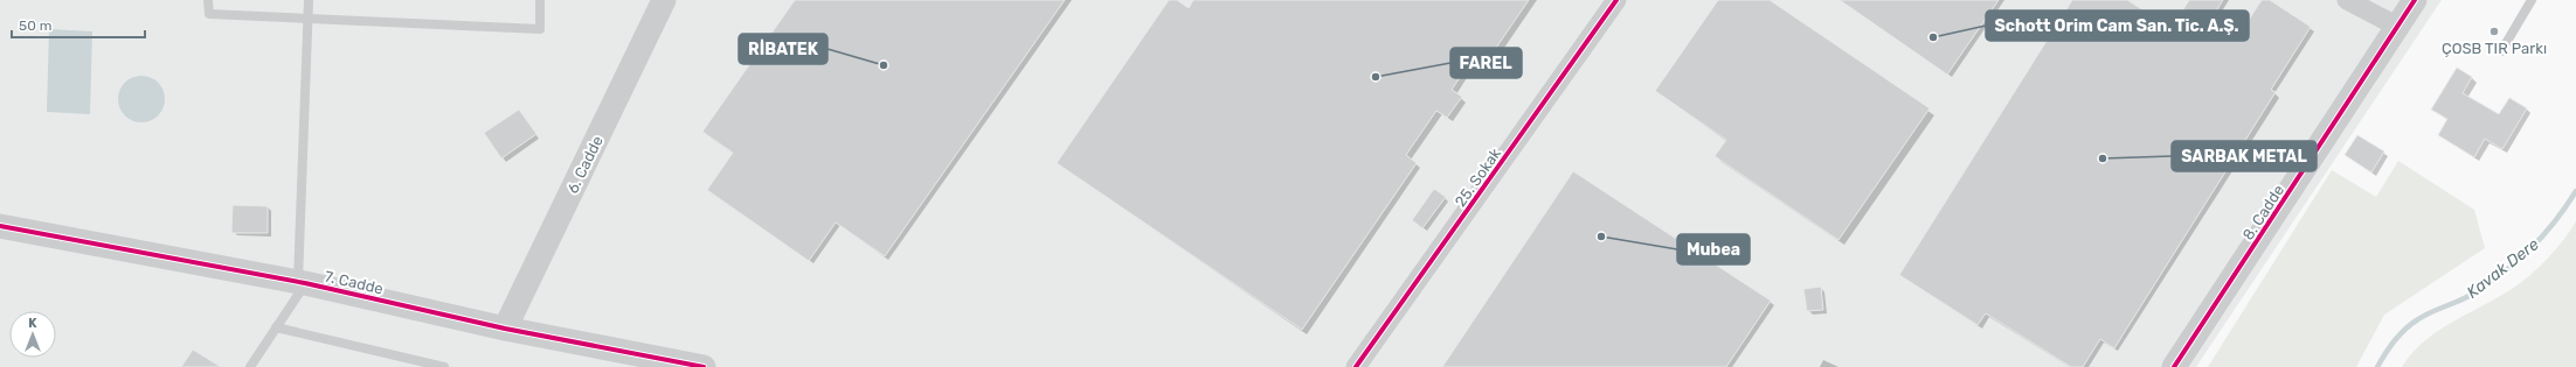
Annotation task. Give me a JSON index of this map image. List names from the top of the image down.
{
  "streets": {
    "street": [
      "6. Cadde",
      "25. Sokak",
      "8. Cadde",
      "7. Cadde"
    ]
  },
  "crossings": [
    ["6. Cadde", "7. Cadde"]
  ],
  "water": ["Kavak Dere"],
  "places": [
    "ÇOSB TIR Parkı",
    "Schott Orim Cam San. Tic. A.Ş.",
    "RİBATEK",
    "FAREL",
    "SARBAK METAL",
    "Mubea"
  ],
  "scale_bar": "50 m",
  "north": "top"
}
